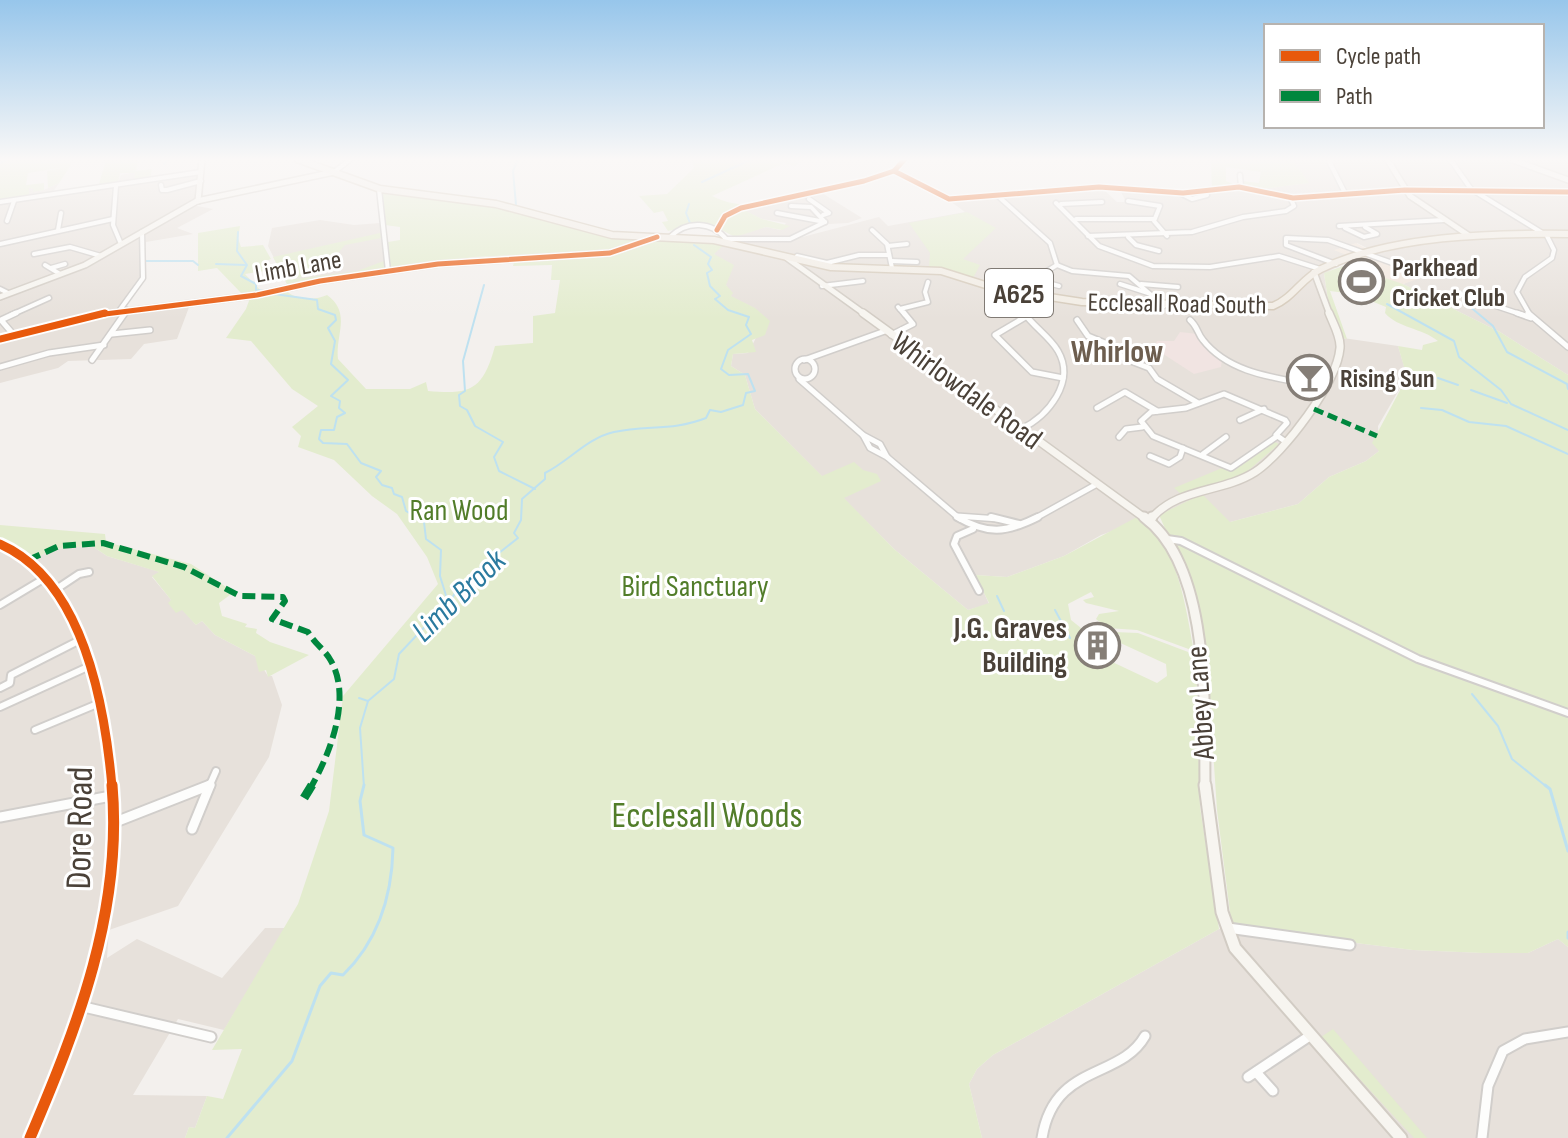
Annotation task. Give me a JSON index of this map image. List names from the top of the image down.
{
  "streets": {
    "main road": ["A625", "Ecclesall Road South"],
    "street": [
      "Limb Lane",
      "Whirlowdale Road",
      "Abbey Lane",
      "Dore Road"
    ]
  },
  "crossings": [
    ["Limb Lane", "A625"],
    ["Limb Lane", "Ecclesall Road South"],
    ["A625", "Ecclesall Road South"],
    ["Ecclesall Road South", "Whirlowdale Road"],
    ["Whirlowdale Road", "Abbey Lane"]
  ],
  "districts": ["Whirlow"],
  "water": ["Limb Brook"],
  "parks": ["Ran Wood", "Bird Sanctuary", "Ecclesall Woods"],
  "places": {
    "sports": ["Parkhead Cricket Club"],
    "bar": ["Rising Sun"],
    "building": ["J.G. Graves Building"]
  },
  "legend": ["Cycle path", "Path"]
}
